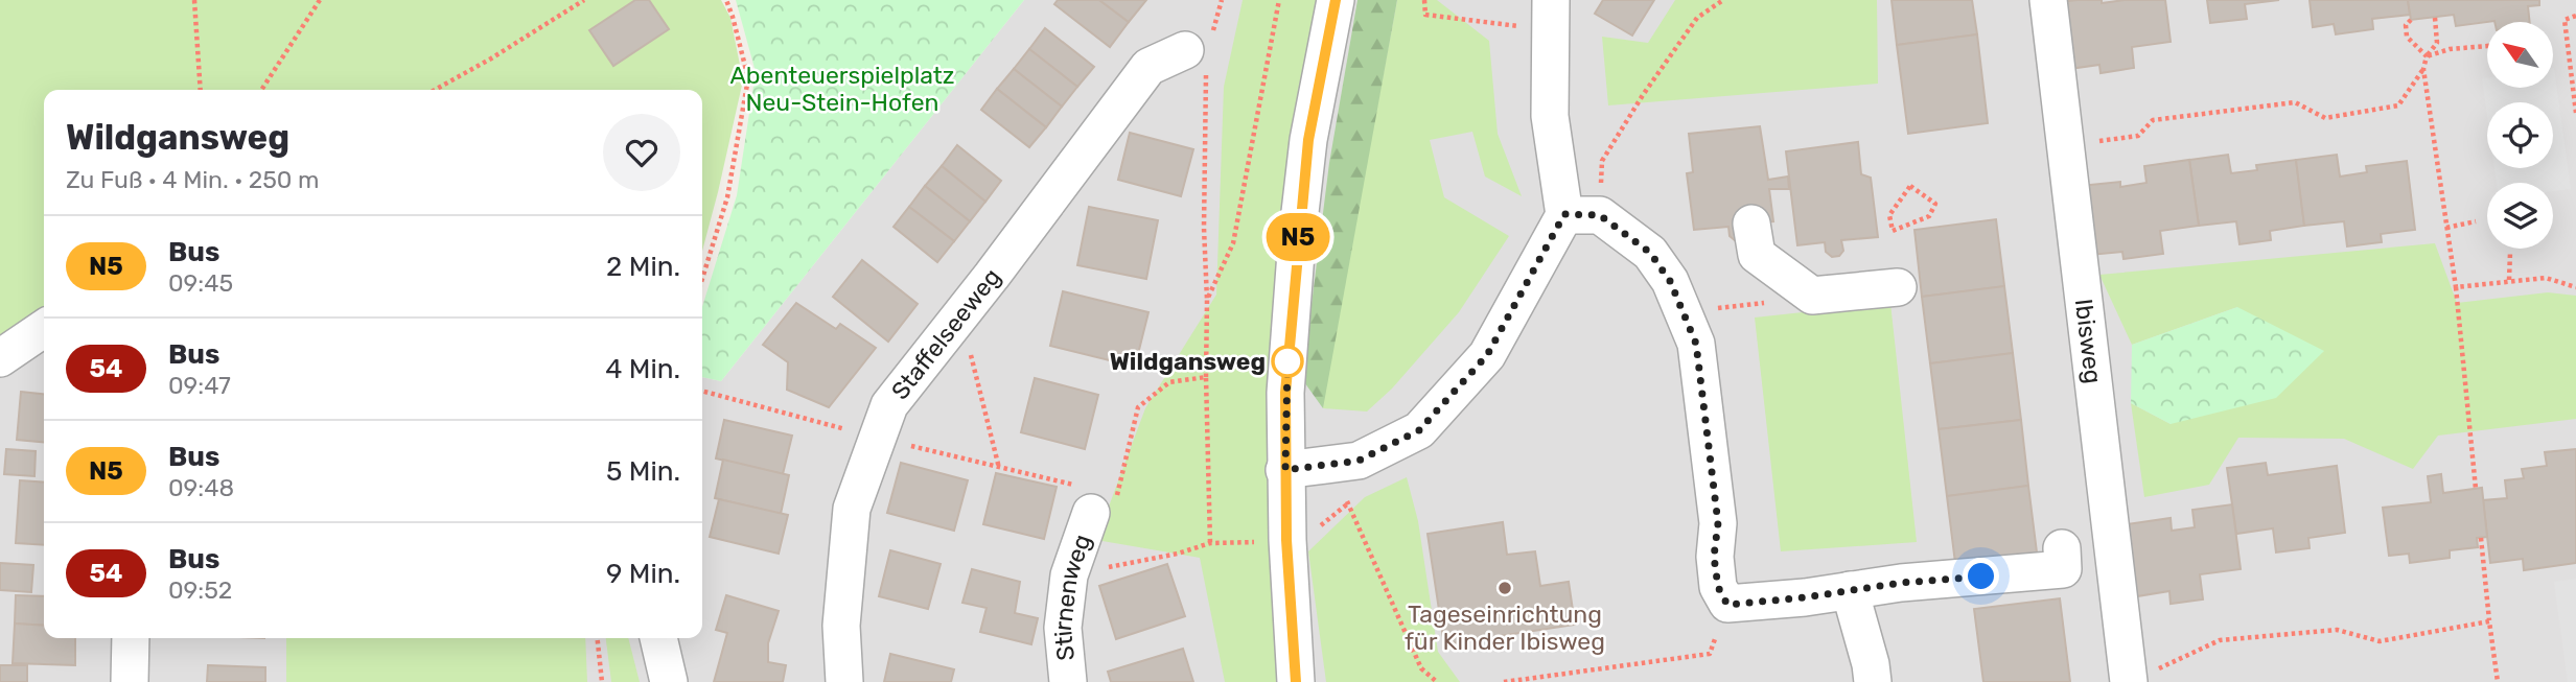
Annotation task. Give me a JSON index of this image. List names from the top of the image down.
{
  "streets": {
    "street": ["Staffelseeweg", "Ibisweg", "Stirnenweg"]
  },
  "parks": ["Abenteuerspielplatz Neu-Stein-Hofen"],
  "places": ["Wildgansweg", "Tageseinrichtung für Kinder Ibisweg"],
  "lines": ["bus line N5"],
  "north": "top left",
  "page": {
    "on_map": "N5",
    "heading": ["Wildgansweg", "Zu Fuß · 4 Min. · 250 m"],
    "list": [
      {
        "mark": "N5",
        "name": "Bus",
        "note": "09:45",
        "value": "2 Min."
      },
      {
        "mark": "54",
        "name": "Bus",
        "note": "09:47",
        "value": "4 Min."
      },
      {
        "mark": "N5",
        "name": "Bus",
        "note": "09:48",
        "value": "5 Min."
      },
      {
        "mark": "54",
        "name": "Bus",
        "note": "09:52",
        "value": "9 Min."
      }
    ]
  }
}
